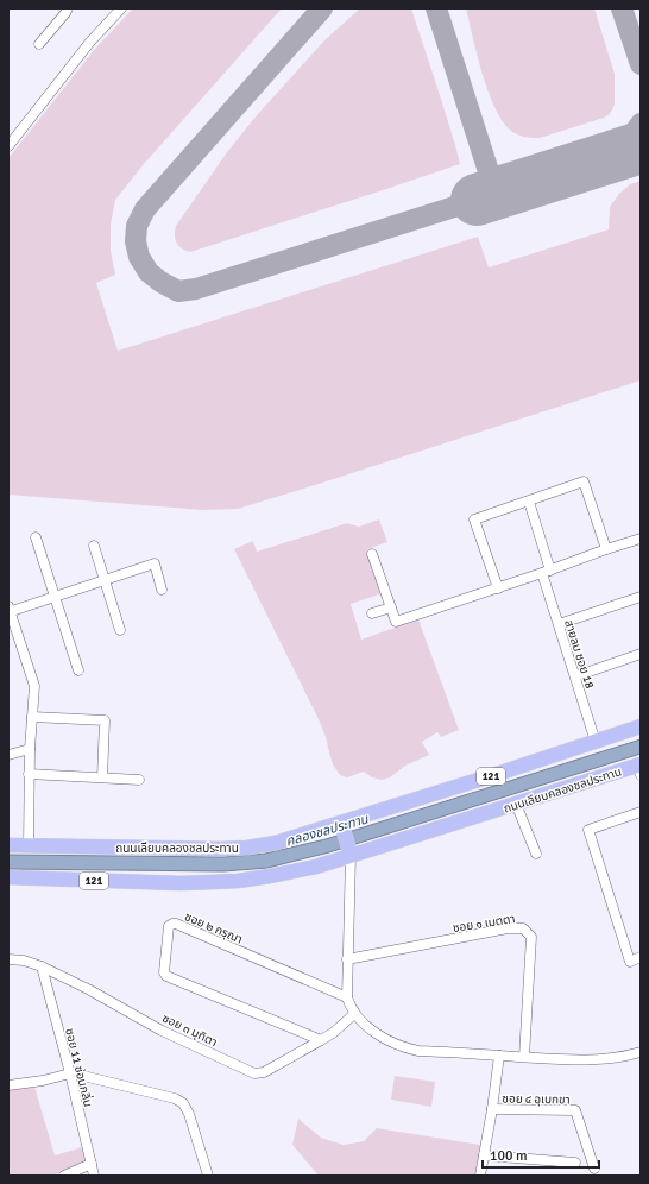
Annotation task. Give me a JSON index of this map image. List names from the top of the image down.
{
  "streets": {
    "main road": ["121", "ถนนเลียบคลองชลประทาน"],
    "street": [
      "สายลม ซอย 18",
      "ซอย ๑ เมตตา",
      "ซอย ๒ กรุณา",
      "ซอย ๓ มุทิตา",
      "ซอย 11 ซ่อนกลิ่น",
      "ซอย ๔ อุเบกขา"
    ]
  },
  "crossings": [
    ["สายลม ซอย 18", "ถนนเลียบคลองชลประทาน"],
    ["ซอย ๒ กรุณา", "ซอย ๓ มุทิตา"],
    ["ซอย ๓ มุทิตา", "ซอย 11 ซ่อนกลิ่น"]
  ],
  "water": ["คลองชลประทาน"],
  "scale_bar": "100 m"
}
